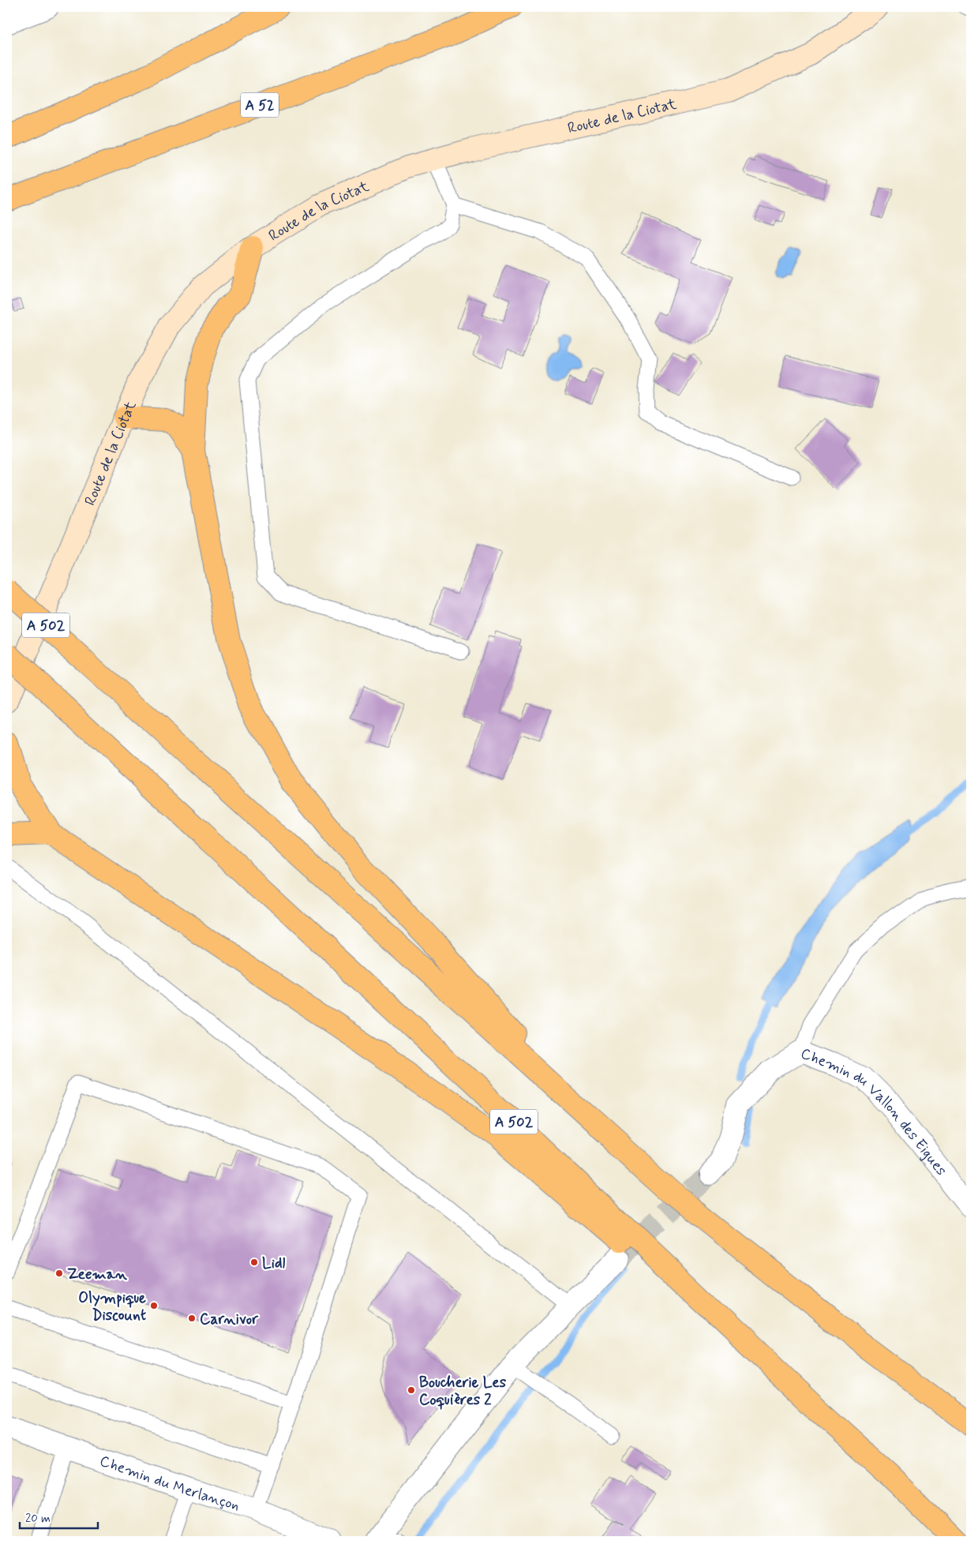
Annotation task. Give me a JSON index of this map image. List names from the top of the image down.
{
  "streets": {
    "highway": ["A 52", "A 502"],
    "main road": ["Route de la Ciotat"],
    "street": ["Chemin du Vallon des Eigues", "Chemin du Merlançon"]
  },
  "places": [
    "Lidl",
    "Zeeman",
    "Olympique Discount",
    "Carnivor",
    "Boucherie Les Coquières 2"
  ],
  "scale_bar": "20 m"
}
